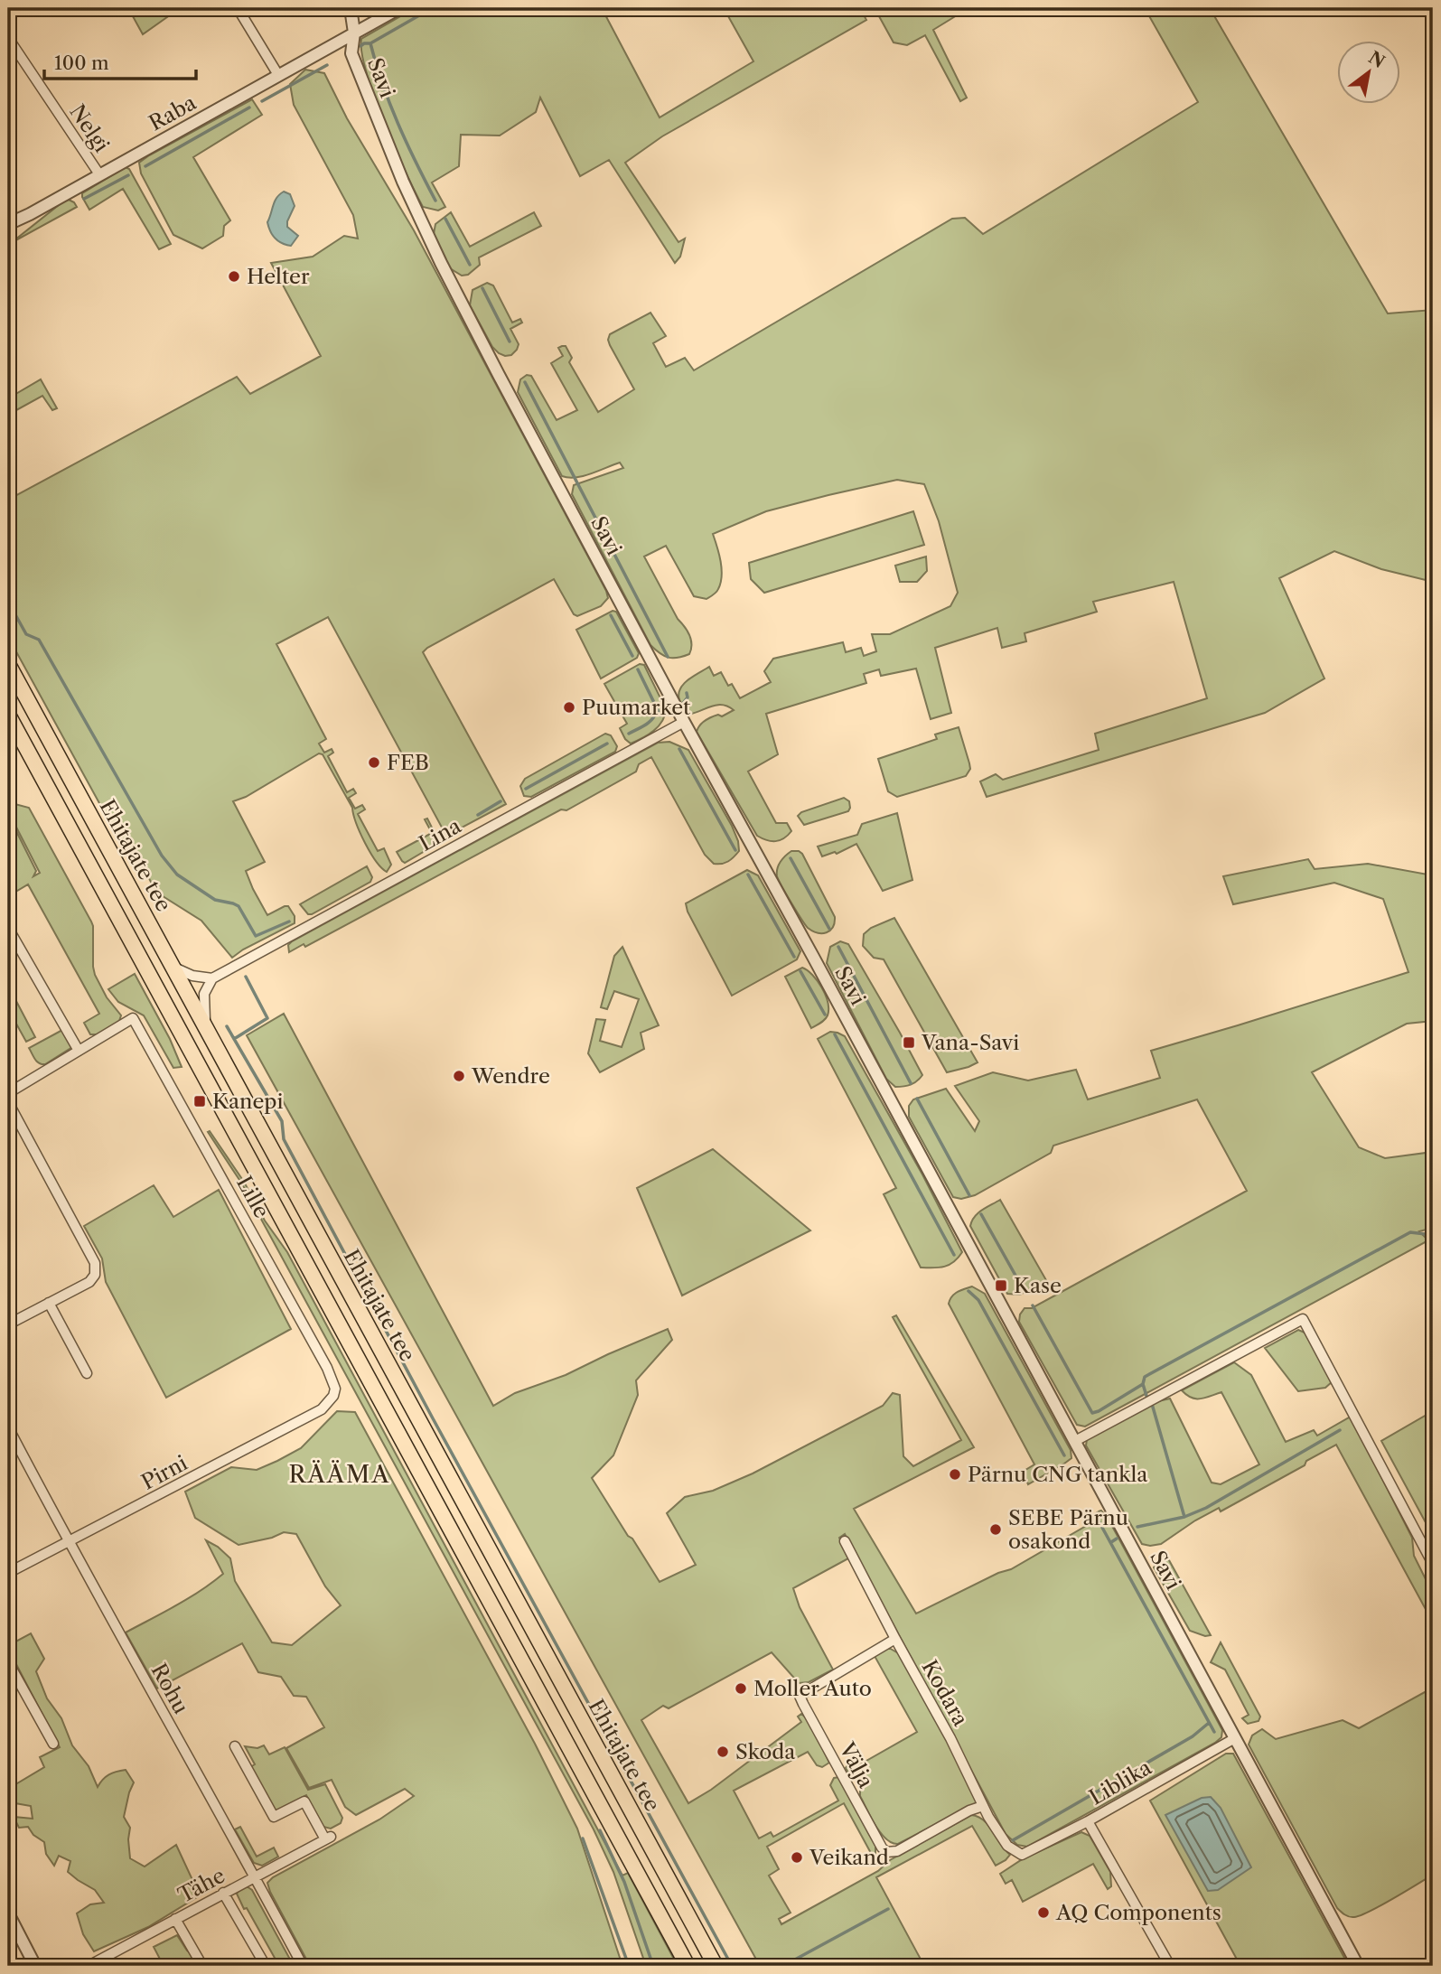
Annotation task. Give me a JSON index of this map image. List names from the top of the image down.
{
  "streets": {
    "highway": ["Ehitajate tee"],
    "street": [
      "Savi",
      "Raba",
      "Nelgi",
      "Lina",
      "Lille",
      "Pirni",
      "Rohu",
      "Kodara",
      "Välja",
      "Liblika",
      "Tähe"
    ]
  },
  "crossings": [
    ["Savi", "Raba"],
    ["Savi", "Lina"],
    ["Savi", "Liblika"],
    ["Raba", "Nelgi"],
    ["Lille", "Pirni"],
    ["Pirni", "Rohu"],
    ["Rohu", "Tähe"],
    ["Kodara", "Välja"],
    ["Kodara", "Liblika"]
  ],
  "districts": ["RÄÄMA"],
  "places": {
    "other": [
      "Helter",
      "Puumarket",
      "FEB",
      "Wendre",
      "Pärnu CNG tankla",
      "SEBE Pärnu osakond",
      "Moller Auto",
      "Skoda",
      "Veikand",
      "AQ Components"
    ],
    "transit": ["Vana-Savi", "Kanepi", "Kase"]
  },
  "scale_bar": "100 m",
  "north": "top right"
}
